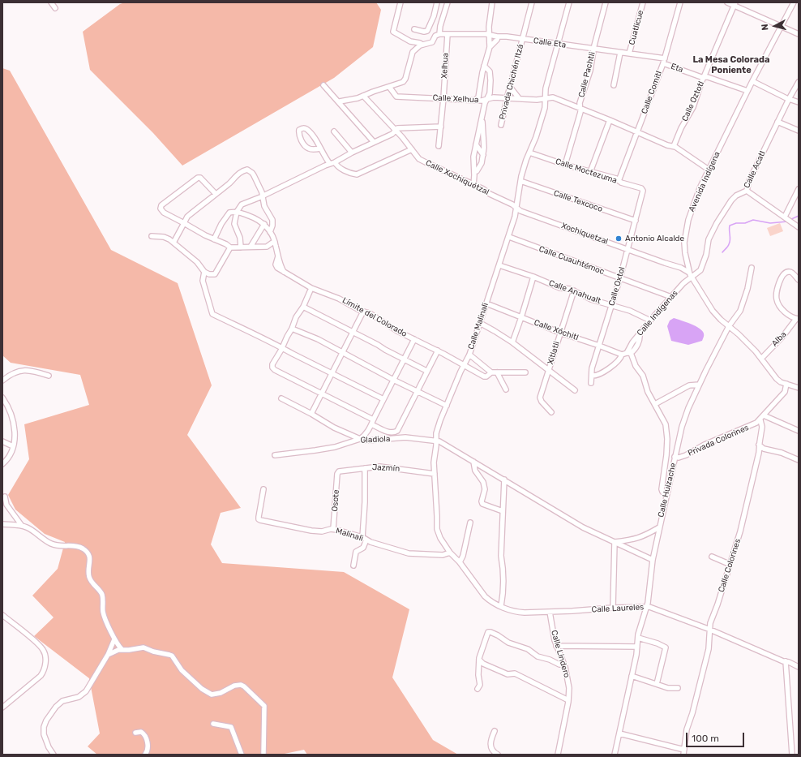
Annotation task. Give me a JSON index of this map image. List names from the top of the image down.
{
  "streets": {
    "street": [
      "Cuatlicue",
      "Calle Eta",
      "Xelhua",
      "Eta",
      "Calle Pachtli",
      "Privada Chichén Itzá",
      "Calle Comitl",
      "Calle Xelhua",
      "Calle Oztotl",
      "Calle Acatl",
      "Calle Moctezuma",
      "Calle Xochiquétzal",
      "Avenida Indígena",
      "Calle Texcoco",
      "Xochiquetzal",
      "Calle Cuauhtémoc",
      "Calle Oxtol",
      "Calle Anahualt",
      "Calle Indígenas",
      "Límite del Colorado",
      "Calle Malinali",
      "Calle Xóchitl",
      "Alba",
      "Xitlatli",
      "Gladiola",
      "Privada Colorines",
      "Jazmín",
      "Calle Huizache",
      "Osote",
      "Malinali",
      "Calle Colorines",
      "Calle Laureles",
      "Calle Lindero"
    ]
  },
  "crossings": [
    ["Cuatlicue", "Calle Eta"],
    ["Calle Eta", "Xelhua"],
    ["Calle Eta", "Calle Pachtli"],
    ["Calle Eta", "Privada Chichén Itzá"],
    ["Calle Eta", "Calle Comitl"],
    ["Calle Eta", "Calle Malinali"],
    ["Xelhua", "Calle Xelhua"],
    ["Eta", "Calle Comitl"],
    ["Eta", "Calle Oztotl"],
    ["Eta", "Avenida Indígena"],
    ["Calle Pachtli", "Calle Moctezuma"],
    ["Privada Chichén Itzá", "Calle Xelhua"],
    ["Calle Comitl", "Calle Moctezuma"],
    ["Calle Xelhua", "Calle Malinali"],
    ["Calle Acatl", "Avenida Indígena"],
    ["Calle Acatl", "Calle Indígenas"],
    ["Calle Moctezuma", "Calle Oxtol"],
    ["Calle Moctezuma", "Calle Malinali"],
    ["Calle Xochiquétzal", "Xochiquetzal"],
    ["Calle Xochiquétzal", "Calle Malinali"],
    ["Avenida Indígena", "Xochiquetzal"],
    ["Avenida Indígena", "Calle Indígenas"],
    ["Avenida Indígena", "Alba"],
    ["Avenida Indígena", "Calle Huizache"],
    ["Calle Texcoco", "Calle Oxtol"],
    ["Calle Texcoco", "Calle Malinali"],
    ["Xochiquetzal", "Calle Oxtol"],
    ["Xochiquetzal", "Calle Malinali"],
    ["Calle Cuauhtémoc", "Calle Oxtol"],
    ["Calle Cuauhtémoc", "Calle Indígenas"],
    ["Calle Cuauhtémoc", "Calle Malinali"],
    ["Calle Oxtol", "Calle Anahualt"],
    ["Calle Oxtol", "Calle Xóchitl"],
    ["Calle Anahualt", "Calle Indígenas"],
    ["Calle Anahualt", "Calle Malinali"],
    ["Calle Anahualt", "Xitlatli"],
    ["Límite del Colorado", "Calle Malinali"],
    ["Calle Malinali", "Calle Xóchitl"],
    ["Calle Malinali", "Gladiola"],
    ["Calle Malinali", "Jazmín"],
    ["Calle Malinali", "Malinali"],
    ["Calle Malinali", "Calle Laureles"],
    ["Calle Xóchitl", "Xitlatli"],
    ["Gladiola", "Calle Huizache"],
    ["Privada Colorines", "Calle Huizache"],
    ["Privada Colorines", "Calle Colorines"],
    ["Jazmín", "Osote"],
    ["Calle Huizache", "Calle Laureles"],
    ["Osote", "Malinali"],
    ["Malinali", "Calle Laureles"],
    ["Calle Colorines", "Calle Laureles"],
    ["Calle Laureles", "Calle Lindero"]
  ],
  "districts": ["La Mesa Colorada Poniente"],
  "places": ["Antonio Alcalde"],
  "scale_bar": "100 m",
  "north": "left"
}
